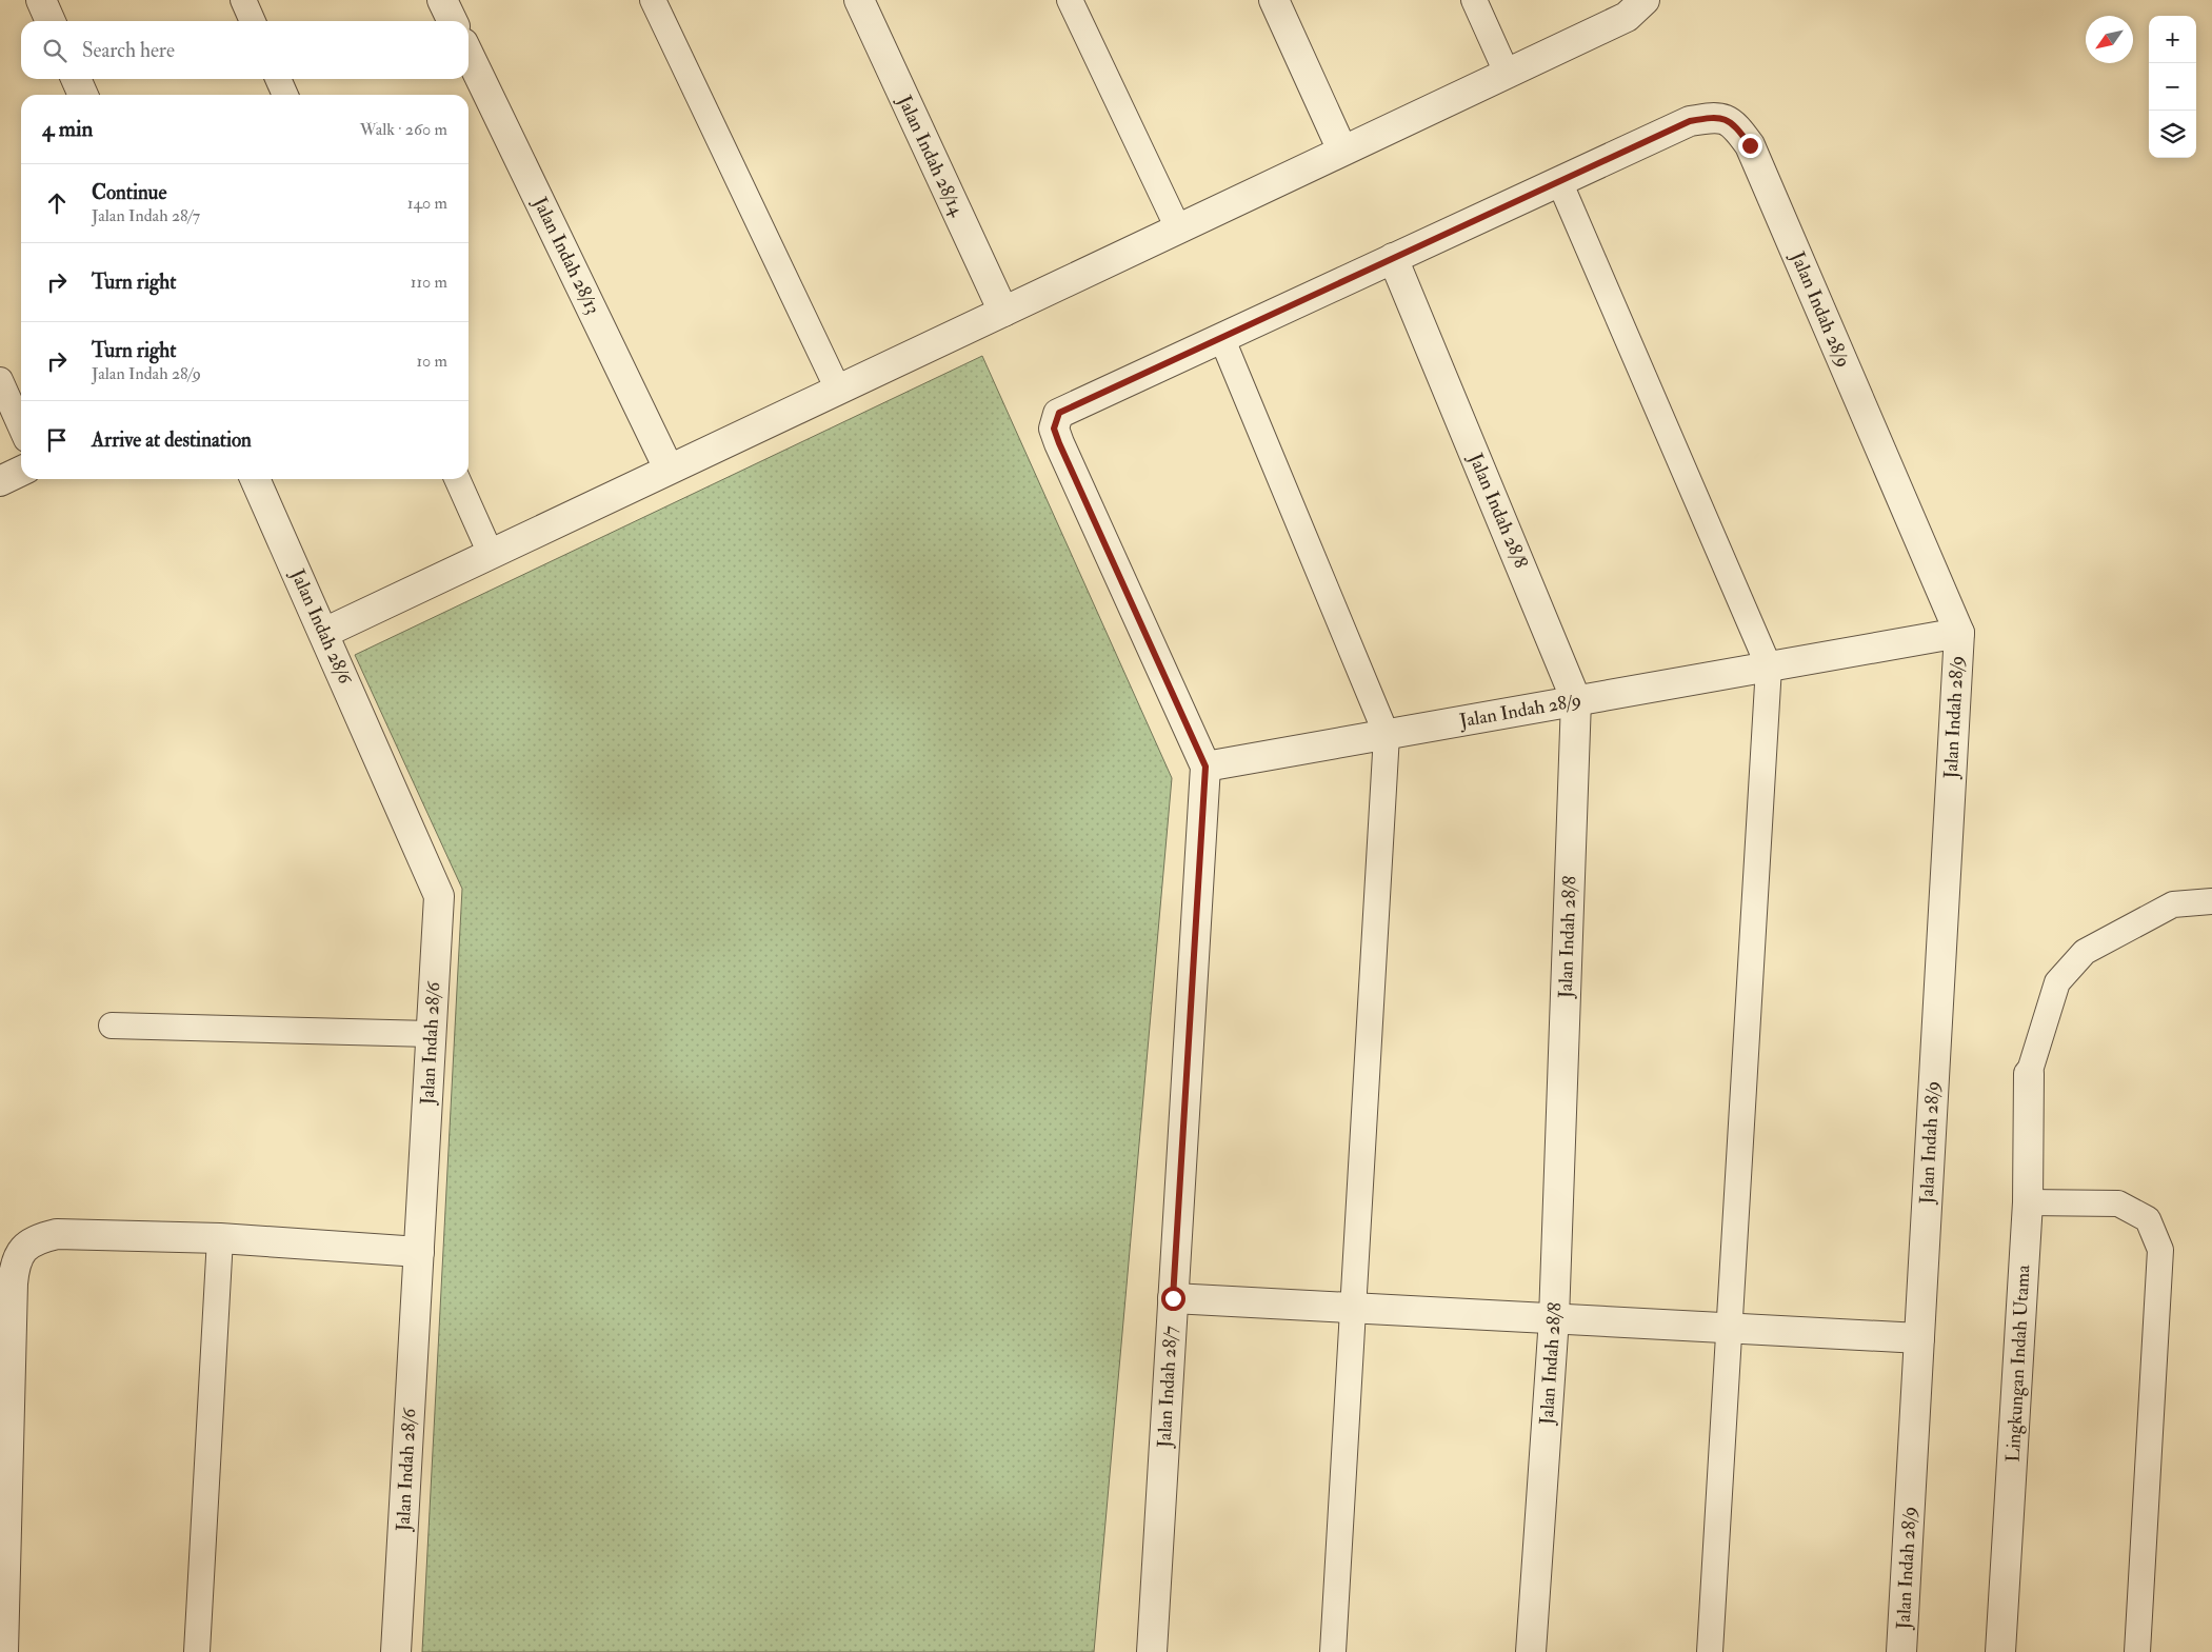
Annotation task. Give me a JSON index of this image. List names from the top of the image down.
{
  "streets": {
    "street": [
      "Jalan Indah 28/14",
      "Jalan Indah 28/13",
      "Jalan Indah 28/9",
      "Jalan Indah 28/8",
      "Jalan Indah 28/6",
      "Lingkungan Indah Utama",
      "Jalan Indah 28/7"
    ]
  },
  "crossings": [
    ["Jalan Indah 28/9", "Jalan Indah 28/8"],
    ["Jalan Indah 28/9", "Jalan Indah 28/7"]
  ],
  "north": "bottom left",
  "page": {
    "map_buttons": ["+", "−"],
    "search": "Search here",
    "heading": ["4 min", "Walk · 260 m"],
    "list": [
      ["Continue", "Jalan Indah 28/7", "140 m"],
      ["Turn right", "110 m"],
      ["Turn right", "Jalan Indah 28/9", "10 m"],
      "Arrive at destination"
    ]
  }
}
